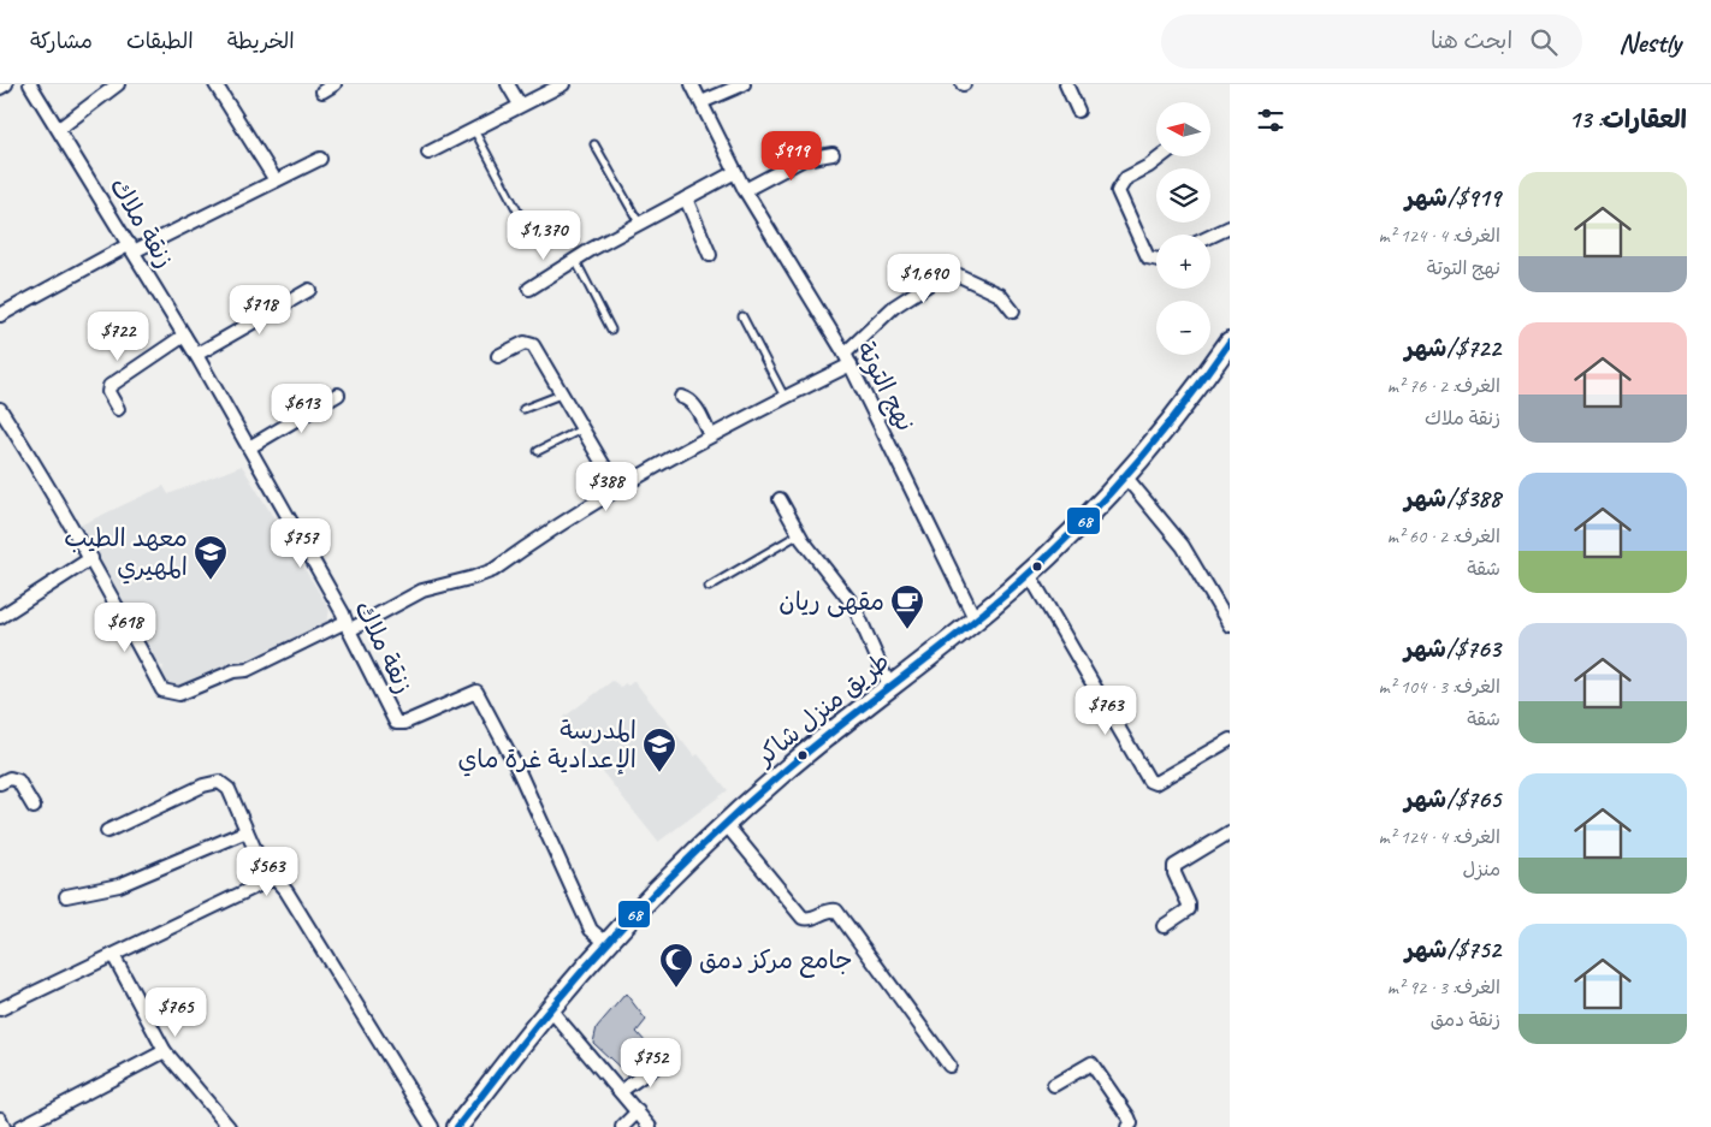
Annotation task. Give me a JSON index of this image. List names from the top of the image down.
{
  "streets": {
    "main road": ["طريق منزل شاكر"],
    "street": ["زنقة ملاك", "نهج التوتة"]
  },
  "crossings": [
    ["زنقة ملاك", "طريق منزل شاكر"],
    ["نهج التوتة", "طريق منزل شاكر"]
  ],
  "places": {
    "school or university": ["معهد الطيب المهيري", "المدرسة الإعدادية غرة ماي"],
    "cafe": ["مقهى ريان"],
    "mosque": ["جامع مركز دمق"]
  },
  "lines": ["transit line 68"],
  "north": "left",
  "page": {
    "header": "Nestly",
    "search": "ابحث هنا",
    "nav": ["الخريطة", "الطبقات", "مشاركة"],
    "heading": "العقارات: 13",
    "map_buttons": ["+", "−"],
    "price": [
      "$919",
      "$1,370",
      "$1,690",
      "$718",
      "$722",
      "$613",
      "$388",
      "$757",
      "$618",
      "$763",
      "$563",
      "$765",
      "$752"
    ],
    "list": [
      {
        "name": "$919/شهر",
        "note": "الغرف: 4 · 124 m² · نهج التوتة"
      },
      {
        "name": "$722/شهر",
        "note": "الغرف: 2 · 76 m² · زنقة ملاك"
      },
      {
        "name": "$388/شهر",
        "note": "الغرف: 2 · 60 m² · شقة"
      },
      {
        "name": "$763/شهر",
        "note": "الغرف: 3 · 104 m² · شقة"
      },
      {
        "name": "$765/شهر",
        "note": "الغرف: 4 · 124 m² · منزل"
      },
      {
        "name": "$752/شهر",
        "note": "الغرف: 3 · 92 m² · زنقة دمق"
      }
    ]
  }
}
